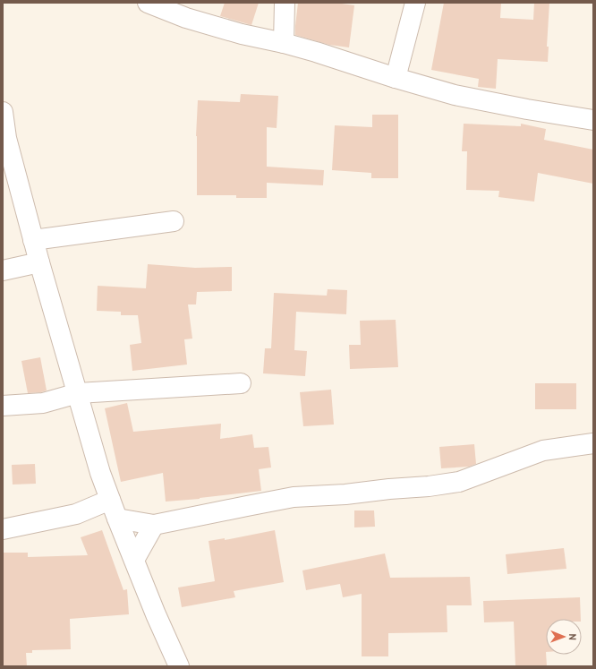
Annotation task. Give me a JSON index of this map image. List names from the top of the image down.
{
  "north": "right"
}
